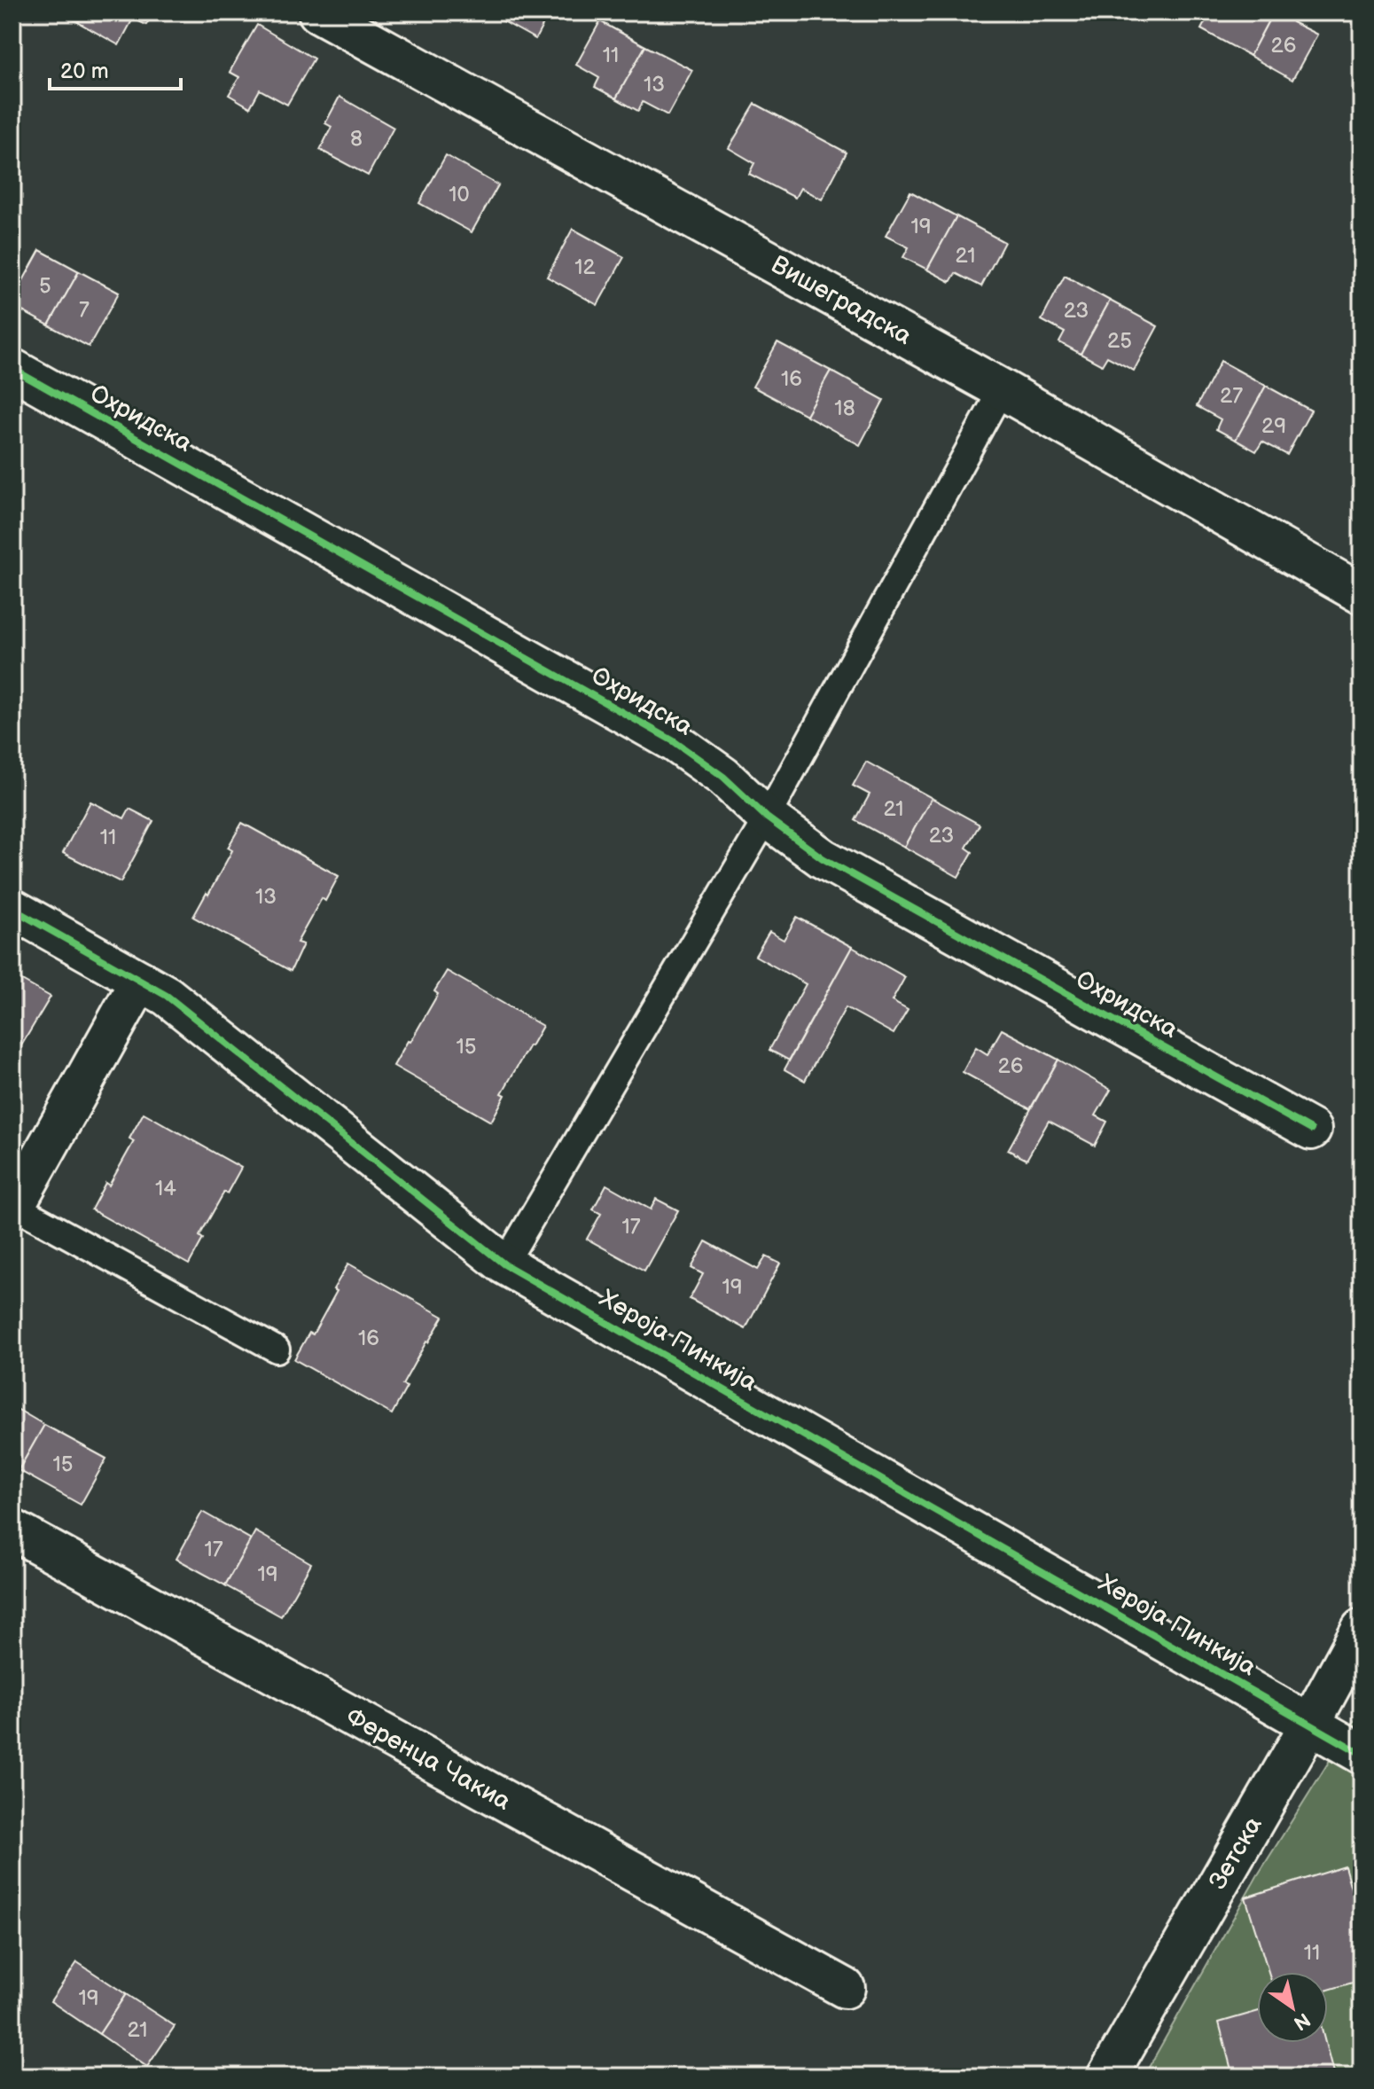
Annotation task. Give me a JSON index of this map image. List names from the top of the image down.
{
  "streets": {
    "street": [
      "Вишеградска",
      "Охридска",
      "Хероја Пинкија",
      "Ференца Чакиа",
      "Зетска"
    ]
  },
  "crossings": [
    ["Хероја Пинкија", "Зетска"]
  ],
  "house_numbers": [
    "26",
    "11",
    "13",
    "8",
    "10",
    "19",
    "21",
    "12",
    "5",
    "7",
    "23",
    "25",
    "16",
    "27",
    "18",
    "29",
    "21",
    "23",
    "11",
    "13",
    "15",
    "26",
    "14",
    "17",
    "19",
    "16",
    "15",
    "17",
    "19",
    "11",
    "19",
    "21"
  ],
  "scale_bar": "20 m",
  "north": "bottom right"
}
